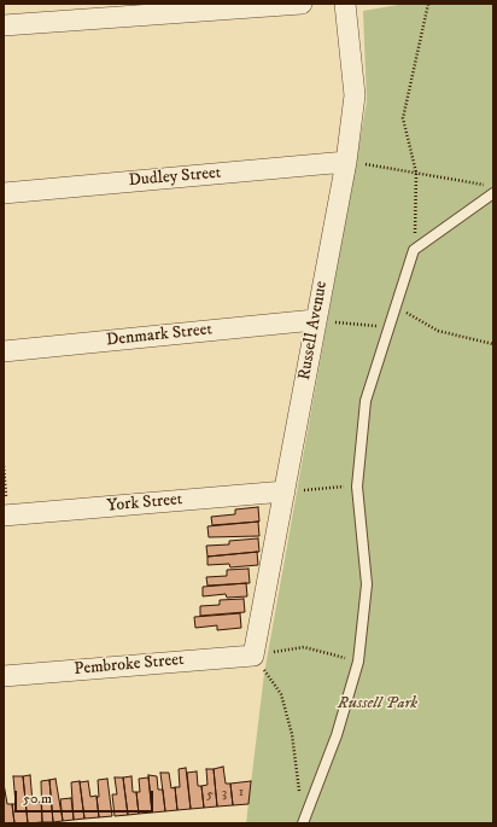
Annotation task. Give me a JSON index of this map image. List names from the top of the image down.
{
  "streets": {
    "street": [
      "Dudley Street",
      "Russell Avenue",
      "Denmark Street",
      "York Street",
      "Pembroke Street"
    ]
  },
  "crossings": [
    ["Dudley Street", "Russell Avenue"],
    ["Russell Avenue", "Denmark Street"],
    ["Russell Avenue", "York Street"],
    ["Russell Avenue", "Pembroke Street"]
  ],
  "parks": ["Russell Park"],
  "house_numbers": ["1", "3", "5"],
  "scale_bar": "50 m"
}
